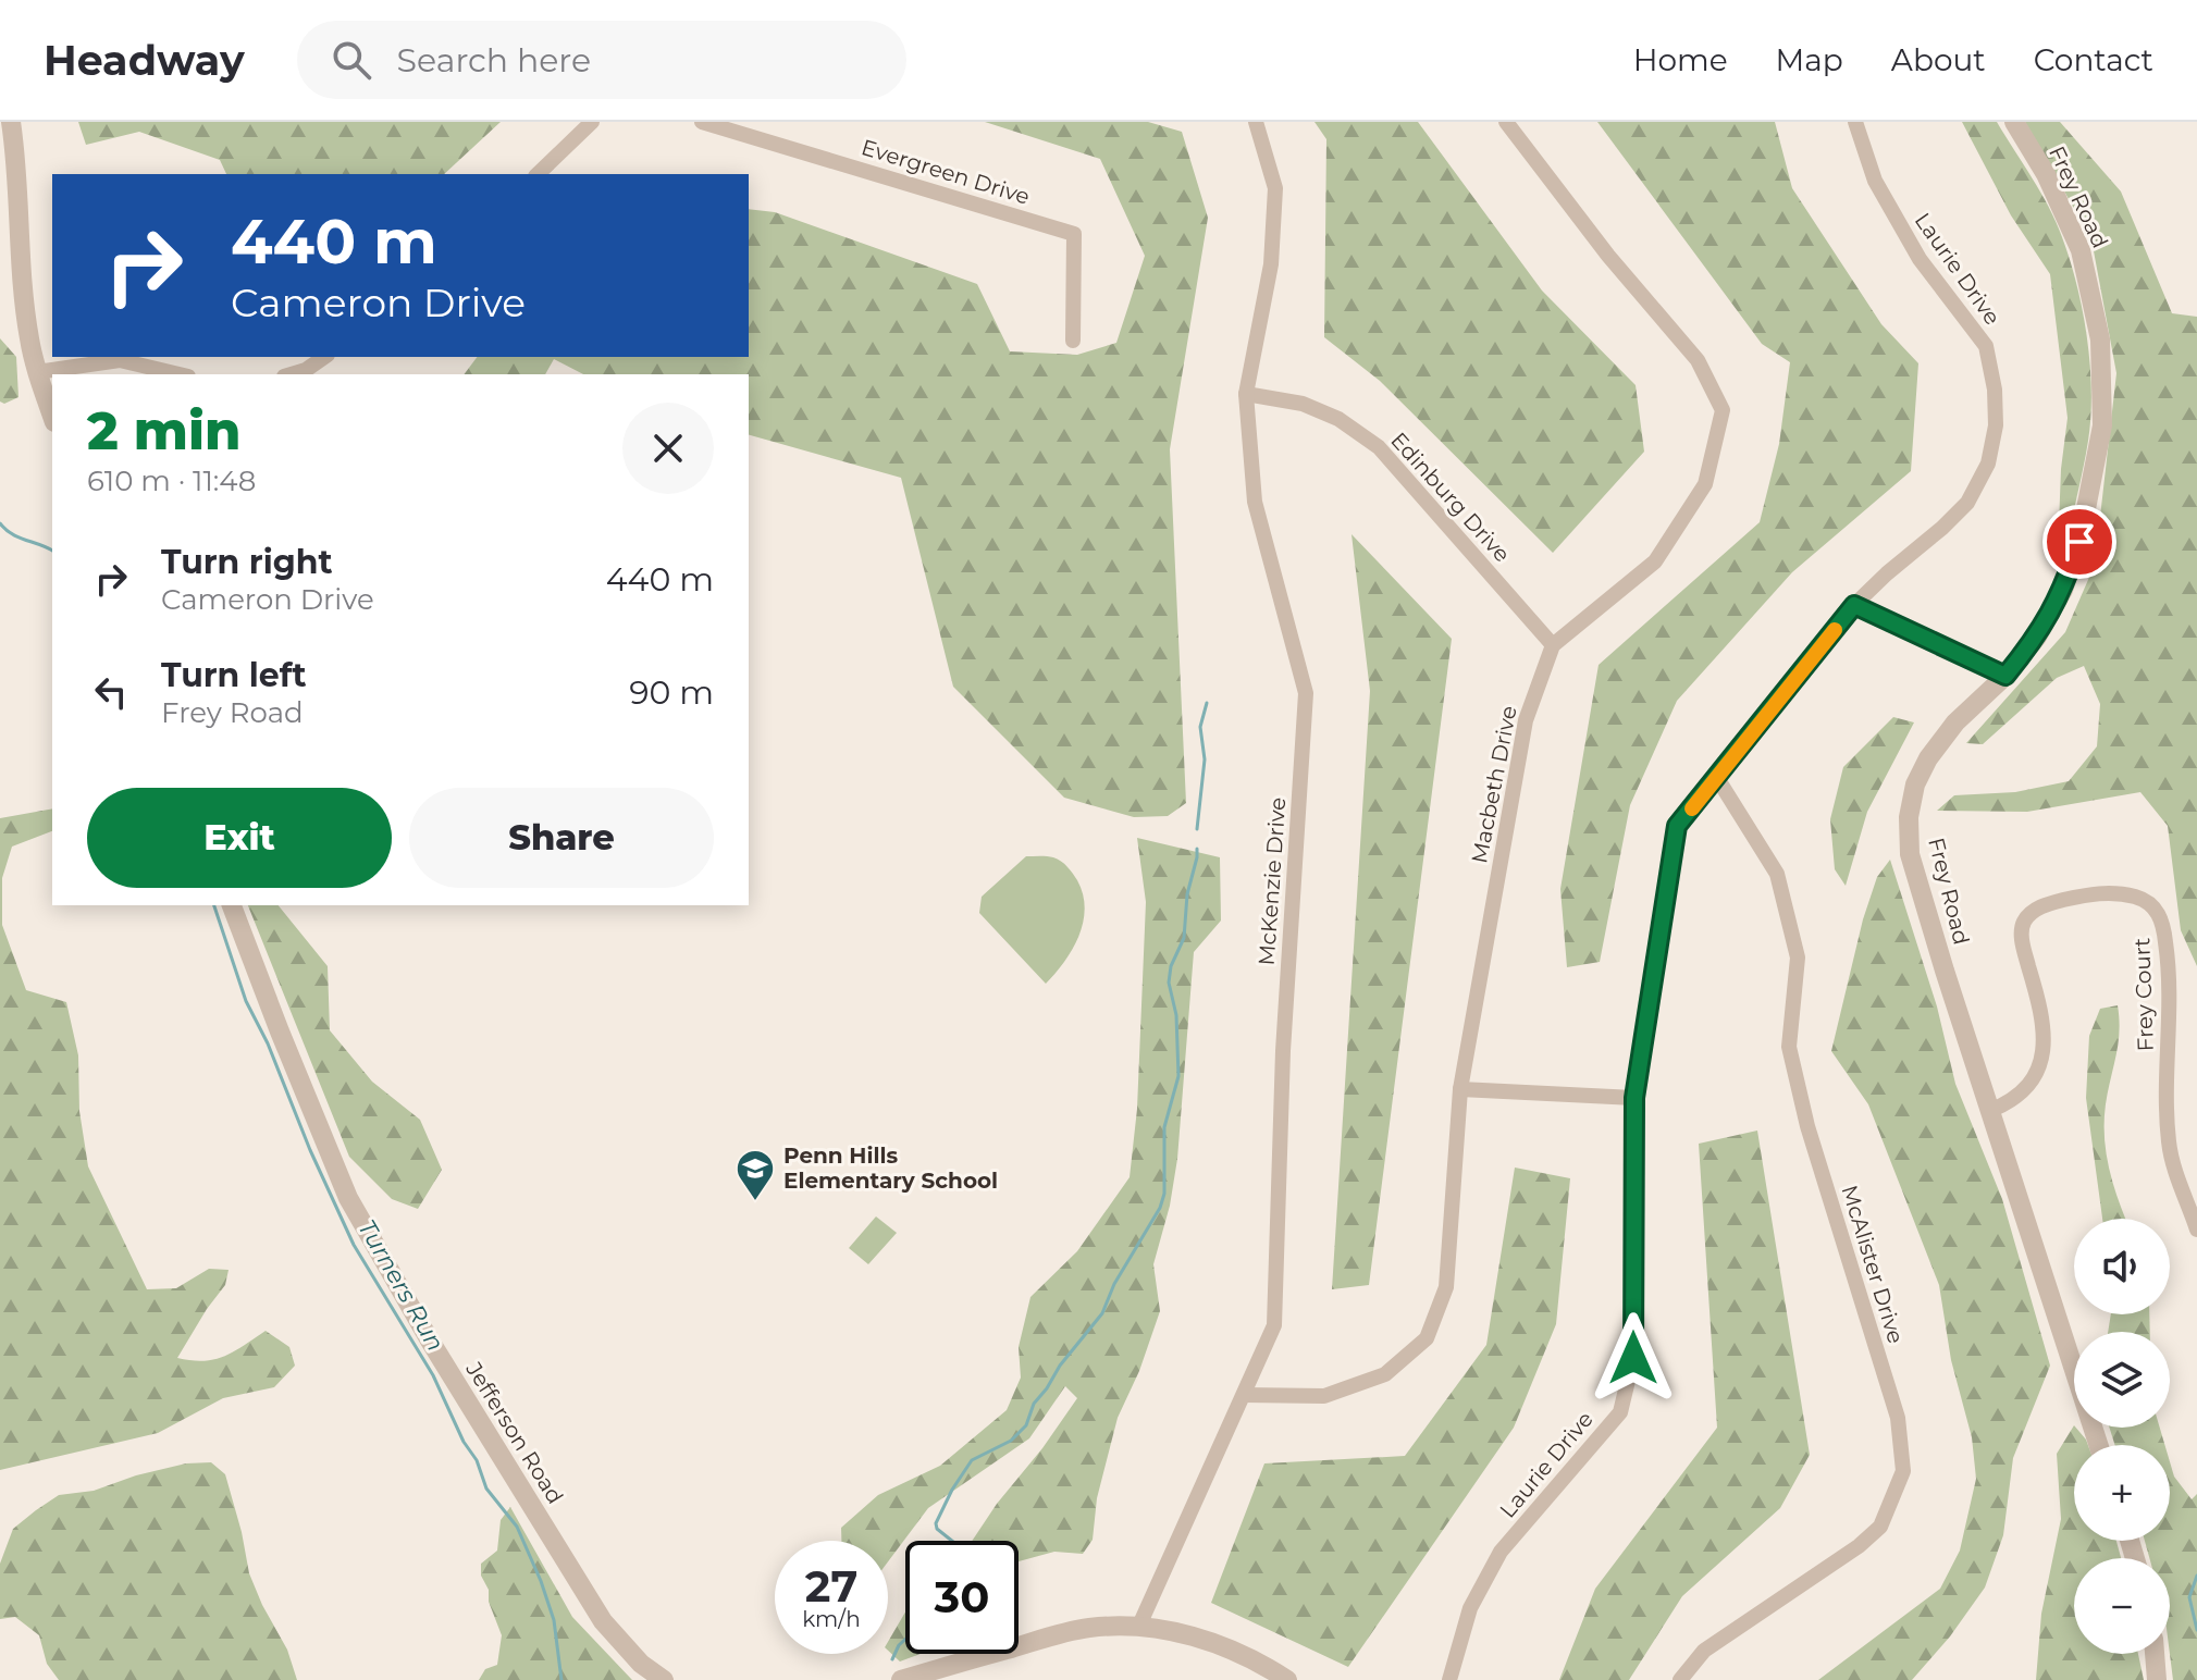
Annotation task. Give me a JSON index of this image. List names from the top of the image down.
{
  "streets": {
    "street": [
      "Evergreen Drive",
      "Frey Road",
      "Laurie Drive",
      "Edinburg Drive",
      "Macbeth Drive",
      "McKenzie Drive",
      "Frey Court",
      "McAlister Drive",
      "Jefferson Road"
    ]
  },
  "crossings": [
    ["Frey Road", "Frey Court"],
    ["Laurie Drive", "McAlister Drive"],
    ["Edinburg Drive", "Macbeth Drive"],
    ["Edinburg Drive", "McKenzie Drive"],
    ["Macbeth Drive", "McKenzie Drive"]
  ],
  "water": ["Turners Run"],
  "places": {
    "school or university": ["Penn Hills Elementary School"]
  },
  "page": {
    "header": "Headway",
    "search": "Search here",
    "nav": [
      "Home",
      "Map",
      "About",
      "Contact"
    ],
    "turn": ["440 m", "Cameron Drive"],
    "heading": ["2 min", "610 m · 11:48"],
    "list": [
      {
        "name": "Turn right",
        "note": "Cameron Drive",
        "value": "440 m"
      },
      {
        "name": "Turn left",
        "note": "Frey Road",
        "value": "90 m"
      }
    ],
    "buttons": ["Exit", "Share"],
    "map_buttons": ["+", "−"],
    "speed": "27 km/h",
    "limit": "30"
  }
}
